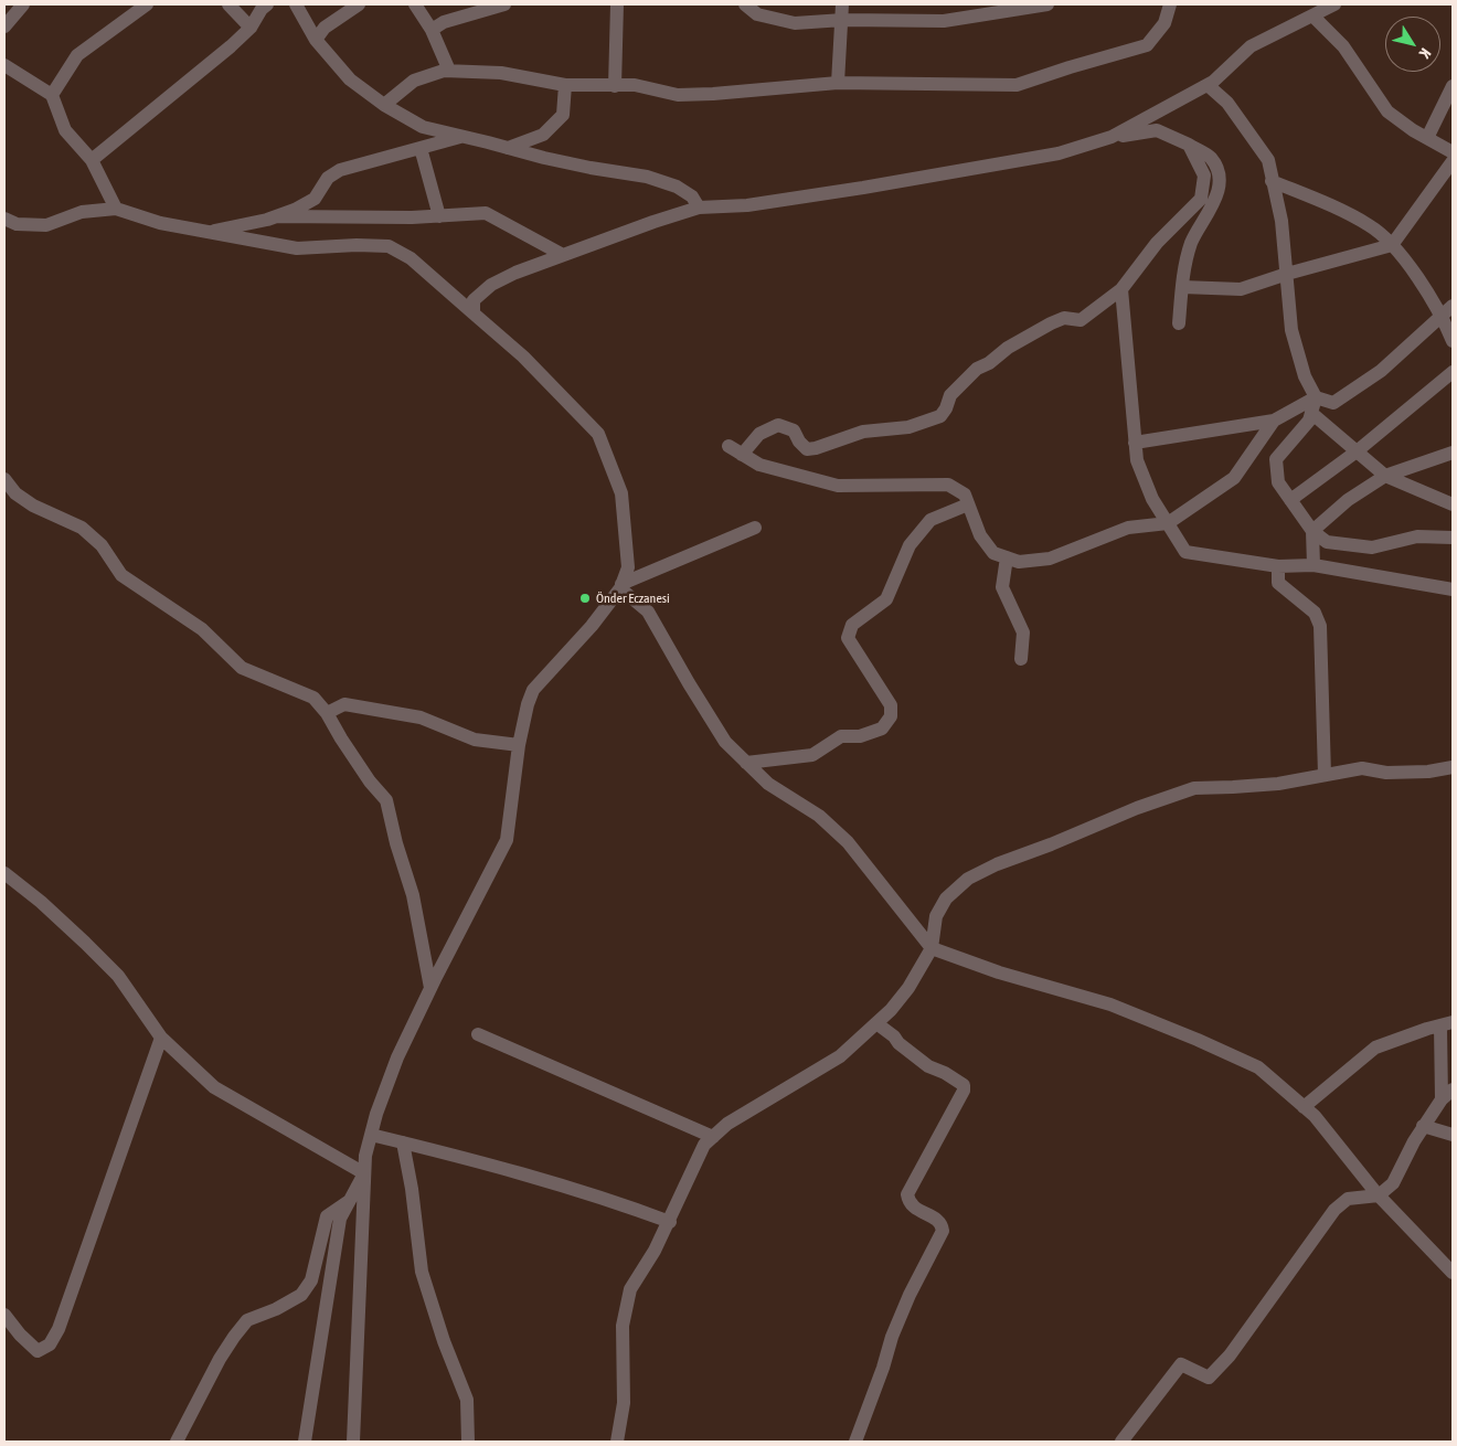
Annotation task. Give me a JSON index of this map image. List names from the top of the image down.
{
  "places": ["Önder Eczanesi"],
  "north": "bottom right"
}
